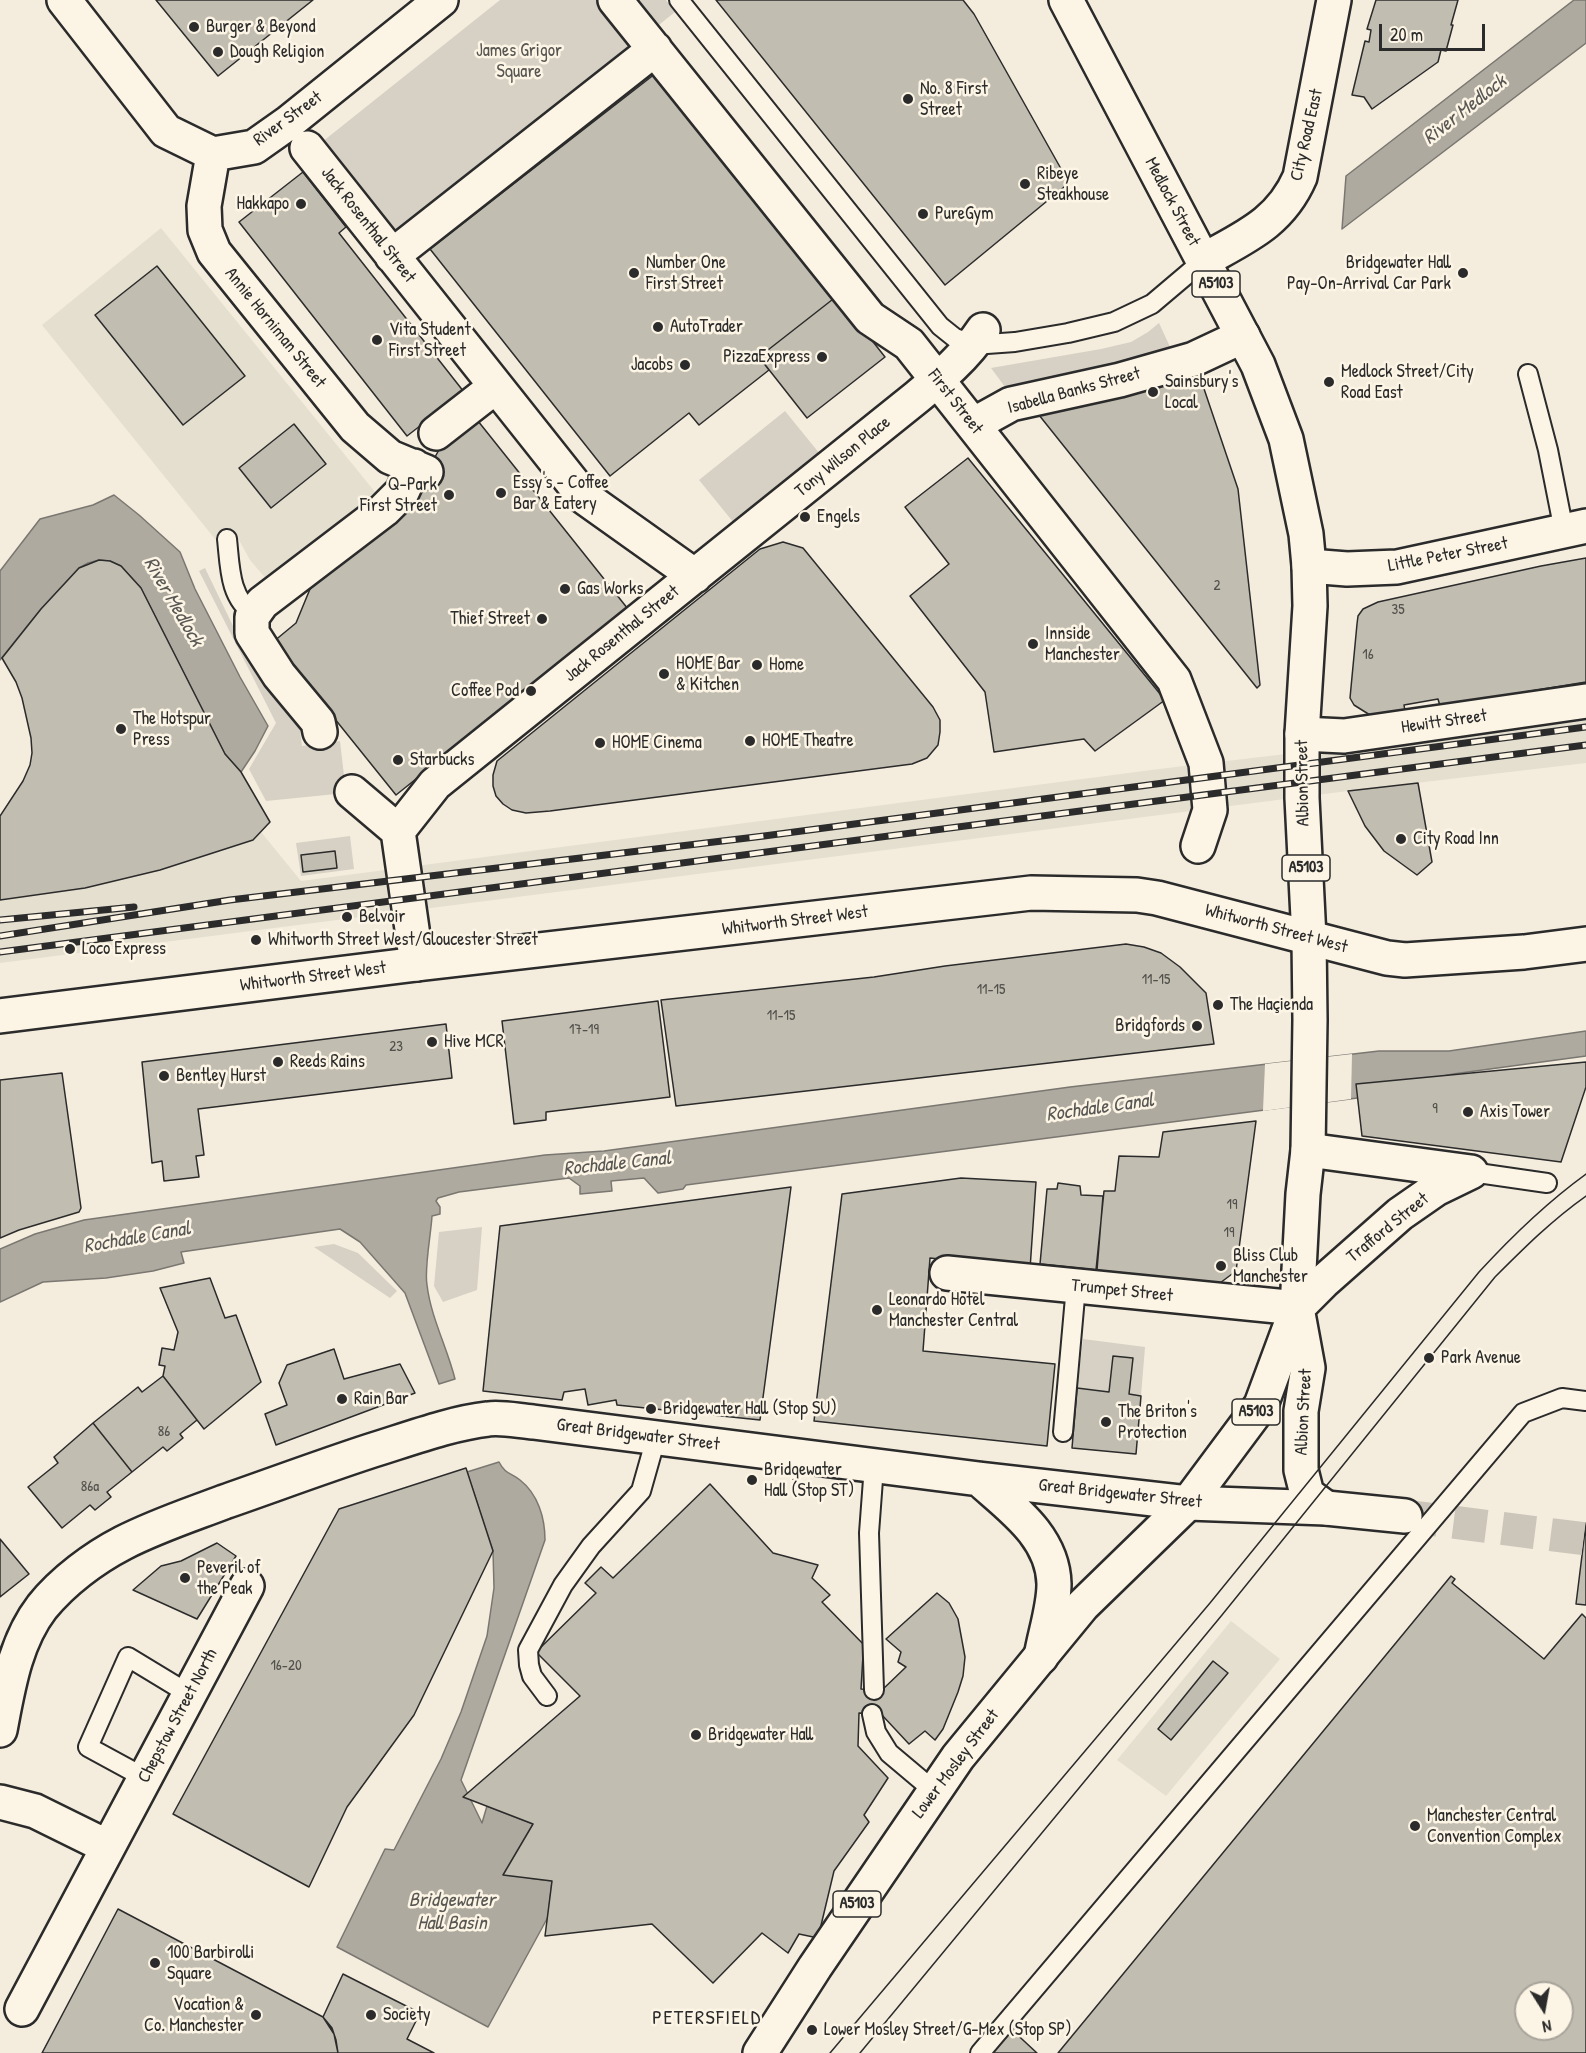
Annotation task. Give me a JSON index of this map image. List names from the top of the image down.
{
  "streets": {
    "street": [
      "River Street",
      "City Road East",
      "Medlock Street",
      "Jack Rosenthal Street",
      "A5103",
      "Annie Horniman Street",
      "Isabella Banks Street",
      "First Street",
      "Tony Wilson Place",
      "Little Peter Street",
      "Hewitt Street",
      "Albion Street",
      "Whitworth Street West",
      "Trafford Street",
      "Trumpet Street",
      "Great Bridgewater Street",
      "Chepstow Street North",
      "Lower Mosley Street"
    ]
  },
  "crossings": [
    ["River Street", "Annie Horniman Street"],
    ["City Road East", "Medlock Street"],
    ["Medlock Street", "Isabella Banks Street"],
    ["Medlock Street", "Albion Street"],
    ["Jack Rosenthal Street", "Tony Wilson Place"],
    ["Isabella Banks Street", "First Street"],
    ["First Street", "Tony Wilson Place"],
    ["Little Peter Street", "Albion Street"],
    ["Hewitt Street", "Albion Street"],
    ["Albion Street", "Whitworth Street West"],
    ["Albion Street", "Trafford Street"],
    ["Albion Street", "Trumpet Street"],
    ["Albion Street", "Great Bridgewater Street"],
    ["Albion Street", "Lower Mosley Street"],
    ["Trafford Street", "Trumpet Street"],
    ["Great Bridgewater Street", "Lower Mosley Street"]
  ],
  "districts": ["PETERSFIELD"],
  "water": ["River Medlock", "Rochdale Canal", "Bridgewater Hall Basin"],
  "parks": ["James Grigor Square"],
  "places": [
    "Burger & Beyond",
    "Dough Religion",
    "No. 8 First Street",
    "Ribeye Steakhouse",
    "Hakkapo",
    "PureGym",
    "Number One First Street",
    "Bridgewater Hall Pay-On-Arrival Car Park",
    "AutoTrader",
    "Vita Student First Street",
    "PizzaExpress",
    "Jacobs",
    "Medlock Street/City Road East",
    "Sainsbury's Local",
    "Essy's - Coffee Bar & Eatery",
    "Q-Park First Street",
    "Engels",
    "Gas Works",
    "Thief Street",
    "Innside Manchester",
    "Home",
    "HOME Bar & Kitchen",
    "Coffee Pod",
    "The Hotspur Press",
    "HOME Theatre",
    "HOME Cinema",
    "Starbucks",
    "City Road Inn",
    "Belvoir",
    "Whitworth Street West/Gloucester Street",
    "Loco Express",
    "The Haçienda",
    "Bridgfords",
    "Hive MCR",
    "Reeds Rains",
    "Bentley Hurst",
    "Axis Tower",
    "Bliss Club Manchester",
    "Leonardo Hotel Manchester Central",
    "Park Avenue",
    "Rain Bar",
    "Bridgewater Hall (Stop SU)",
    "The Briton's Protection",
    "Bridgewater Hall (Stop ST)",
    "Peveril of the Peak",
    "Bridgewater Hall",
    "Manchester Central Convention Complex",
    "100 Barbirolli Square",
    "Vocation & Co. Manchester",
    "Society",
    "Lower Mosley Street/G-Mex (Stop SP)"
  ],
  "house_numbers": [
    "2",
    "35",
    "16",
    "11-15",
    "11-15",
    "11-15",
    "17-19",
    "23",
    "9",
    "19",
    "19",
    "86",
    "86a",
    "16-20"
  ],
  "scale_bar": "20 m",
  "north": "bottom"
}
